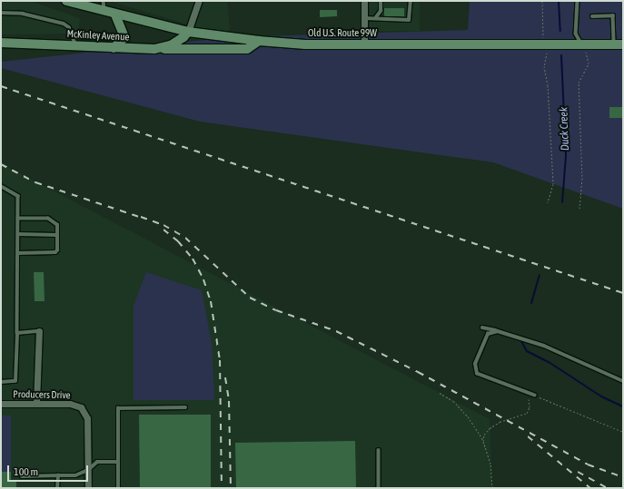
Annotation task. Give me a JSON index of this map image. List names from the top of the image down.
{
  "streets": {
    "main road": ["Old U.S. Route 99W", "McKinley Avenue"],
    "street": ["Producers Drive"]
  },
  "crossings": [
    ["Old U.S. Route 99W", "McKinley Avenue"]
  ],
  "water": ["Duck Creek"],
  "scale_bar": "100 m"
}
